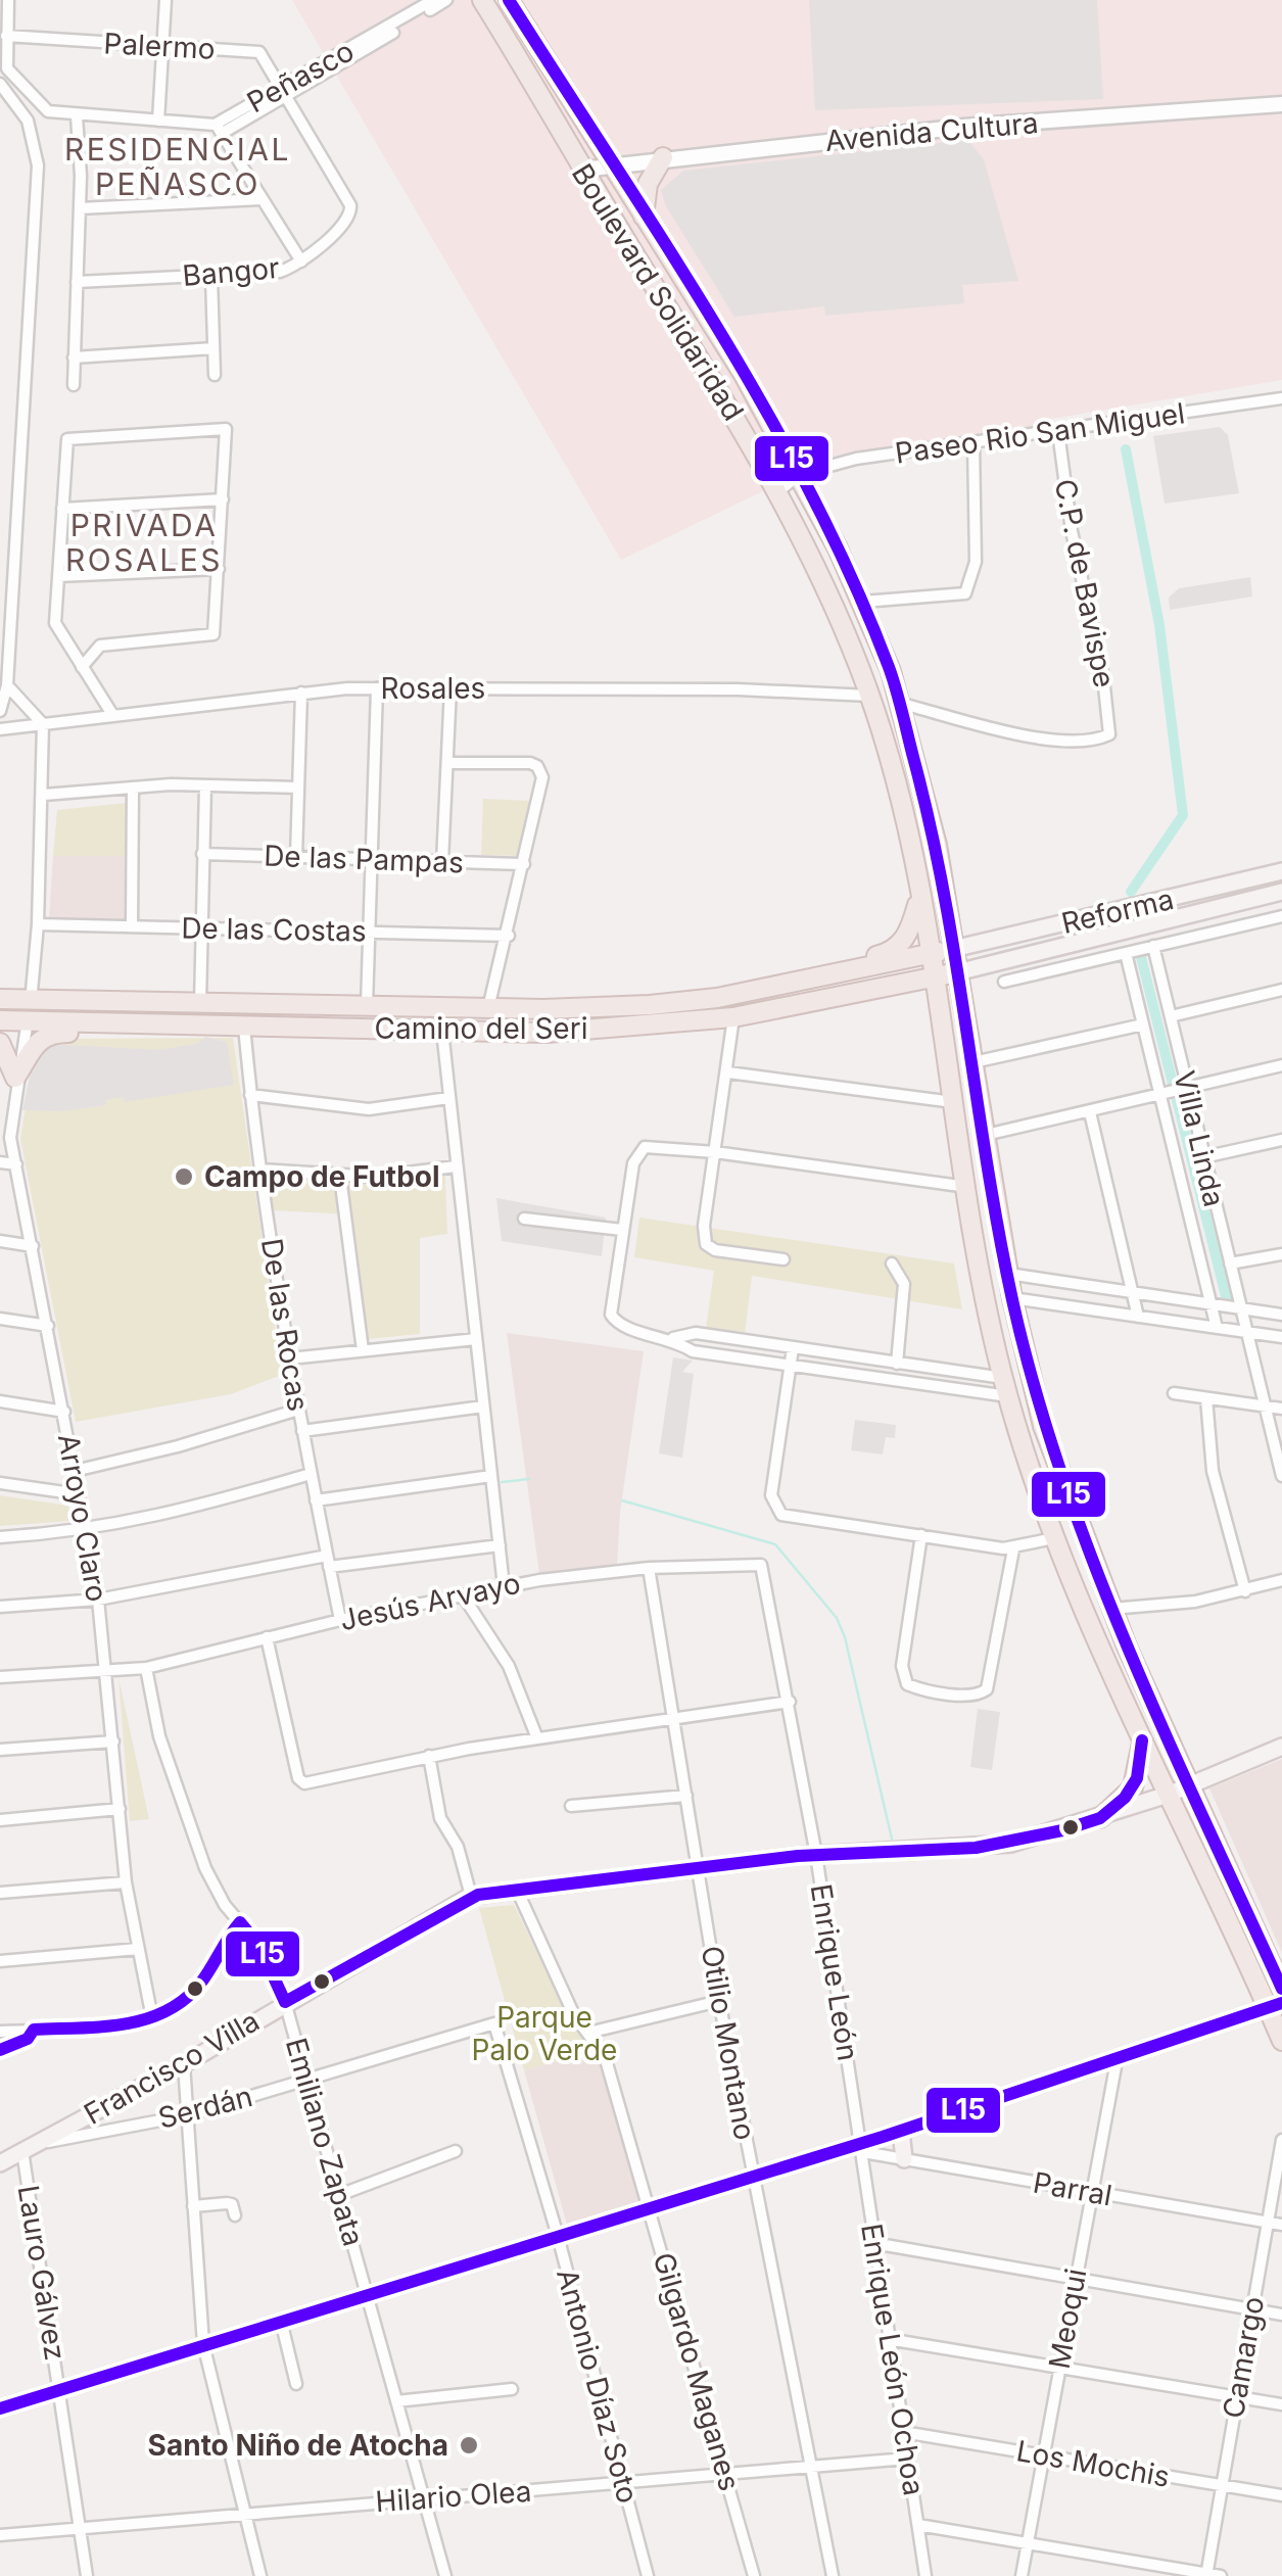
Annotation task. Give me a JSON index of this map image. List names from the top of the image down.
{
  "streets": {
    "main road": [
      "Boulevard Solidaridad",
      "Reforma",
      "Camino del Seri",
      "Francisco Villa"
    ],
    "street": [
      "Palermo",
      "Peñasco",
      "Avenida Cultura",
      "Bangor",
      "Paseo Rio San Miguel",
      "C.P. de Bavispe",
      "Rosales",
      "De las Pampas",
      "De las Costas",
      "Villa Linda",
      "De las Rocas",
      "Arroyo Claro",
      "Jesús Arvayo",
      "Enrique León",
      "Otilio Montano",
      "Serdán",
      "Emiliano Zapata",
      "Parral",
      "Lauro Gálvez",
      "Meoqui",
      "Camargo",
      "Enrique León Ochoa",
      "Gilgardo Maganes",
      "Antonio Díaz Soto",
      "Los Mochis",
      "Hilario Olea"
    ]
  },
  "crossings": [
    ["Palermo", "Peñasco"],
    ["Palermo", "Bangor"],
    ["Peñasco", "Bangor"],
    ["Avenida Cultura", "Boulevard Solidaridad"],
    ["Boulevard Solidaridad", "Paseo Rio San Miguel"],
    ["Boulevard Solidaridad", "C.P. de Bavispe"],
    ["Boulevard Solidaridad", "Rosales"],
    ["Boulevard Solidaridad", "Reforma"],
    ["Boulevard Solidaridad", "Camino del Seri"],
    ["Boulevard Solidaridad", "Francisco Villa"],
    ["Paseo Rio San Miguel", "C.P. de Bavispe"],
    ["Rosales", "Arroyo Claro"],
    ["Reforma", "Camino del Seri"],
    ["De las Costas", "Arroyo Claro"],
    ["Camino del Seri", "De las Rocas"],
    ["Camino del Seri", "Arroyo Claro"],
    ["De las Rocas", "Jesús Arvayo"],
    ["Arroyo Claro", "Jesús Arvayo"],
    ["Jesús Arvayo", "Enrique León"],
    ["Jesús Arvayo", "Otilio Montano"],
    ["Jesús Arvayo", "Emiliano Zapata"],
    ["Enrique León", "Francisco Villa"],
    ["Enrique León", "Parral"],
    ["Enrique León", "Enrique León Ochoa"],
    ["Otilio Montano", "Francisco Villa"],
    ["Otilio Montano", "Hilario Olea"],
    ["Francisco Villa", "Serdán"],
    ["Francisco Villa", "Emiliano Zapata"],
    ["Francisco Villa", "Lauro Gálvez"],
    ["Francisco Villa", "Gilgardo Maganes"],
    ["Serdán", "Emiliano Zapata"],
    ["Serdán", "Lauro Gálvez"],
    ["Serdán", "Antonio Díaz Soto"],
    ["Emiliano Zapata", "Hilario Olea"],
    ["Parral", "Meoqui"],
    ["Parral", "Camargo"],
    ["Parral", "Enrique León Ochoa"],
    ["Lauro Gálvez", "Hilario Olea"],
    ["Meoqui", "Los Mochis"],
    ["Camargo", "Los Mochis"],
    ["Enrique León Ochoa", "Los Mochis"],
    ["Enrique León Ochoa", "Hilario Olea"],
    ["Gilgardo Maganes", "Hilario Olea"],
    ["Antonio Díaz Soto", "Hilario Olea"]
  ],
  "districts": ["RESIDENCIAL PEÑASCO", "PRIVADA ROSALES"],
  "parks": ["Parque Palo Verde"],
  "places": ["Campo de Futbol", "Santo Niño de Atocha"],
  "lines": ["transit line L15"]
}
